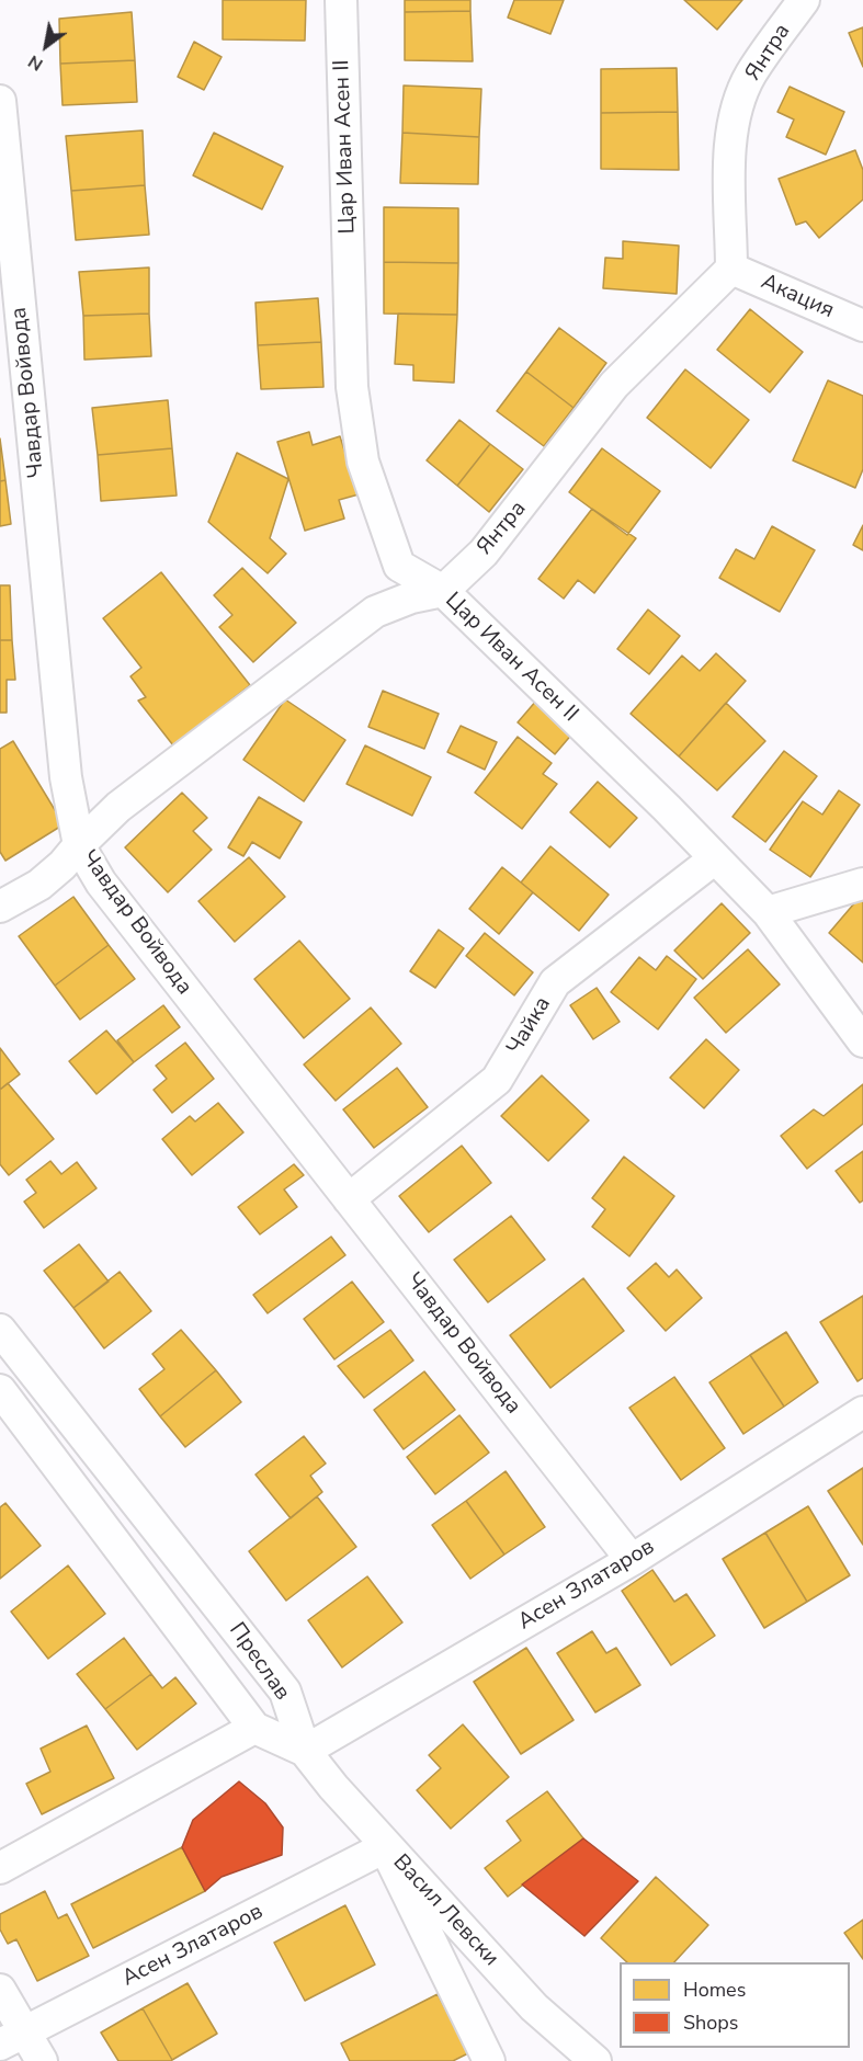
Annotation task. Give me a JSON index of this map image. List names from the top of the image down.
{
  "streets": {
    "street": [
      "Янтра",
      "Цар Иван Асен II",
      "Акация",
      "Чавдар Войвода",
      "Чайка",
      "Асен Златаров",
      "Преслав",
      "Васил Левски"
    ]
  },
  "crossings": [
    ["Янтра", "Цар Иван Асен II"],
    ["Янтра", "Акация"],
    ["Цар Иван Асен II", "Чайка"],
    ["Чавдар Войвода", "Чайка"],
    ["Чавдар Войвода", "Асен Златаров"],
    ["Асен Златаров", "Преслав"],
    ["Асен Златаров", "Васил Левски"],
    ["Преслав", "Васил Левски"]
  ],
  "legend": ["Homes", "Shops"],
  "north": "bottom left"
}
